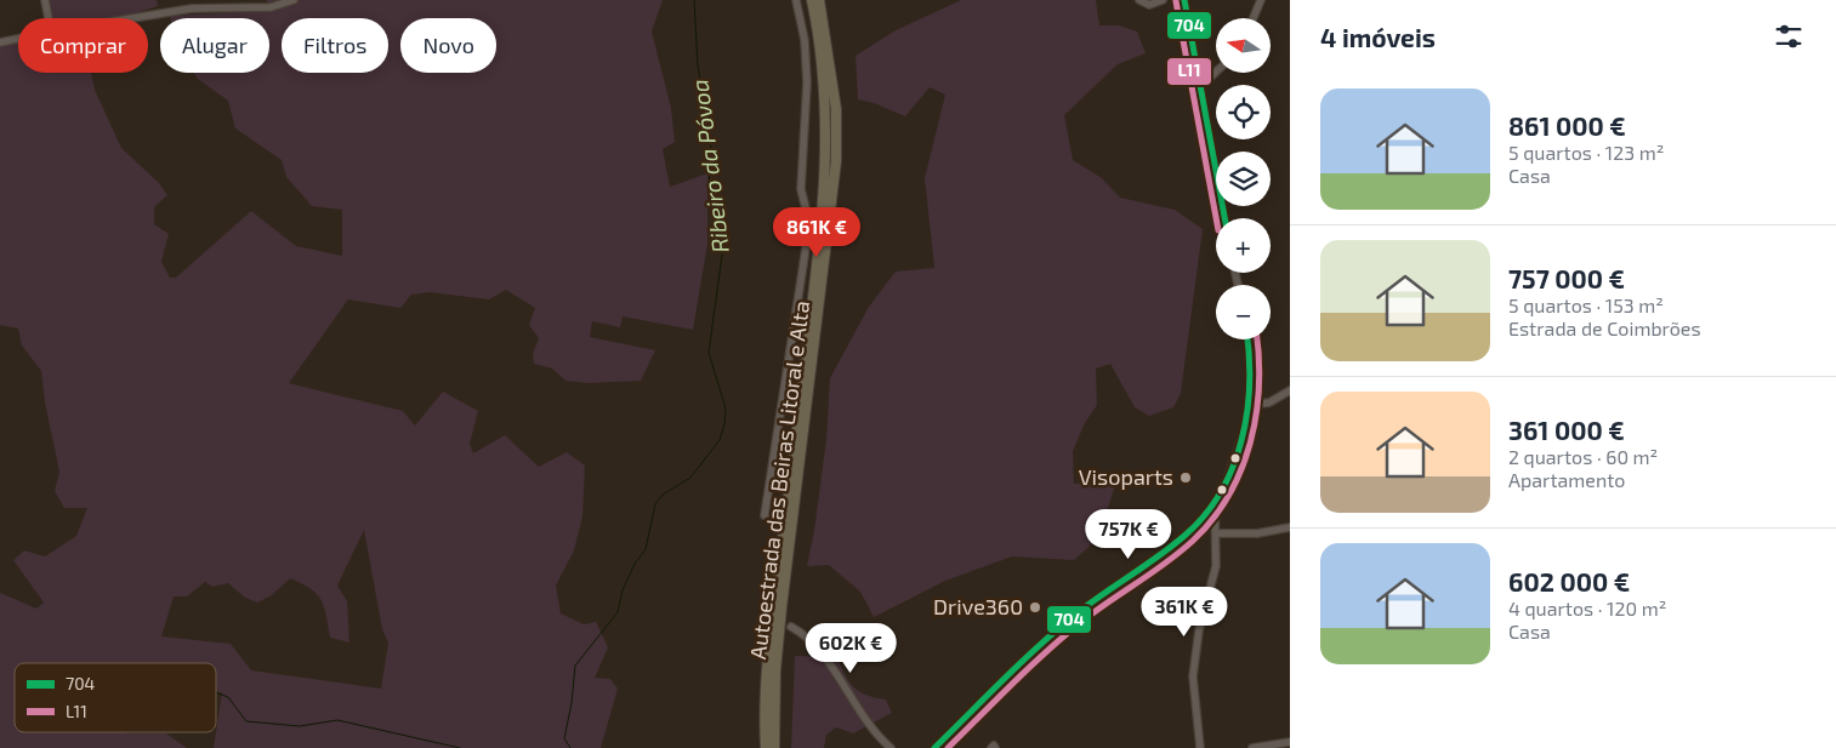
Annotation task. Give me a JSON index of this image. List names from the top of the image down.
{
  "streets": {
    "highway": ["Autoestrada das Beiras Litoral e Alta"]
  },
  "water": ["Ribeiro da Póvoa"],
  "places": ["Visoparts", "Drive360"],
  "lines": ["transit line 704", "transit line L11"],
  "legend": ["704", "L11"],
  "north": "left",
  "page": {
    "heading": "4 imóveis",
    "map_buttons": ["+", "−"],
    "chip": [
      "Comprar",
      "Alugar",
      "Filtros",
      "Novo"
    ],
    "list": [
      {
        "name": "861 000 €",
        "note": "5 quartos · 123 m² · Casa"
      },
      {
        "name": "757 000 €",
        "note": "5 quartos · 153 m² · Estrada de Coimbrões"
      },
      {
        "name": "361 000 €",
        "note": "2 quartos · 60 m² · Apartamento"
      },
      {
        "name": "602 000 €",
        "note": "4 quartos · 120 m² · Casa"
      }
    ],
    "price": [
      "861K €",
      "757K €",
      "361K €",
      "602K €"
    ]
  }
}
